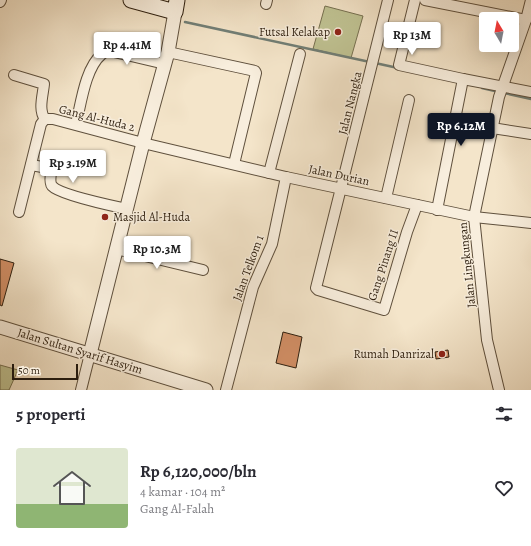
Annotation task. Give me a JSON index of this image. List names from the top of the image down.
{
  "streets": {
    "street": [
      "Jalan Nangka",
      "Gang Al-Huda 2",
      "Jalan Durian",
      "Gang Pinang II",
      "Jalan Lingkungan",
      "Jalan Telkom 1",
      "Jalan Sultan Syarif Hasyim"
    ]
  },
  "crossings": [
    ["Jalan Nangka", "Jalan Durian"],
    ["Jalan Nangka", "Gang Pinang II"],
    ["Gang Al-Huda 2", "Jalan Durian"],
    ["Jalan Durian", "Gang Pinang II"],
    ["Jalan Durian", "Jalan Lingkungan"],
    ["Jalan Durian", "Jalan Telkom 1"]
  ],
  "places": ["Futsal Kelakap", "Masjid Al-Huda", "Rumah Danrizal"],
  "scale_bar": "50 m",
  "north": "top",
  "page": {
    "price": [
      "Rp 13M",
      "Rp 4.41M",
      "Rp 6.12M",
      "Rp 3.19M",
      "Rp 10.3M"
    ],
    "scale": "50 m",
    "heading": "5 properti",
    "list": [
      {
        "name": "Rp 6,120,000/bln",
        "note": "4 kamar · 104 m² · Gang Al-Falah"
      }
    ]
  }
}
